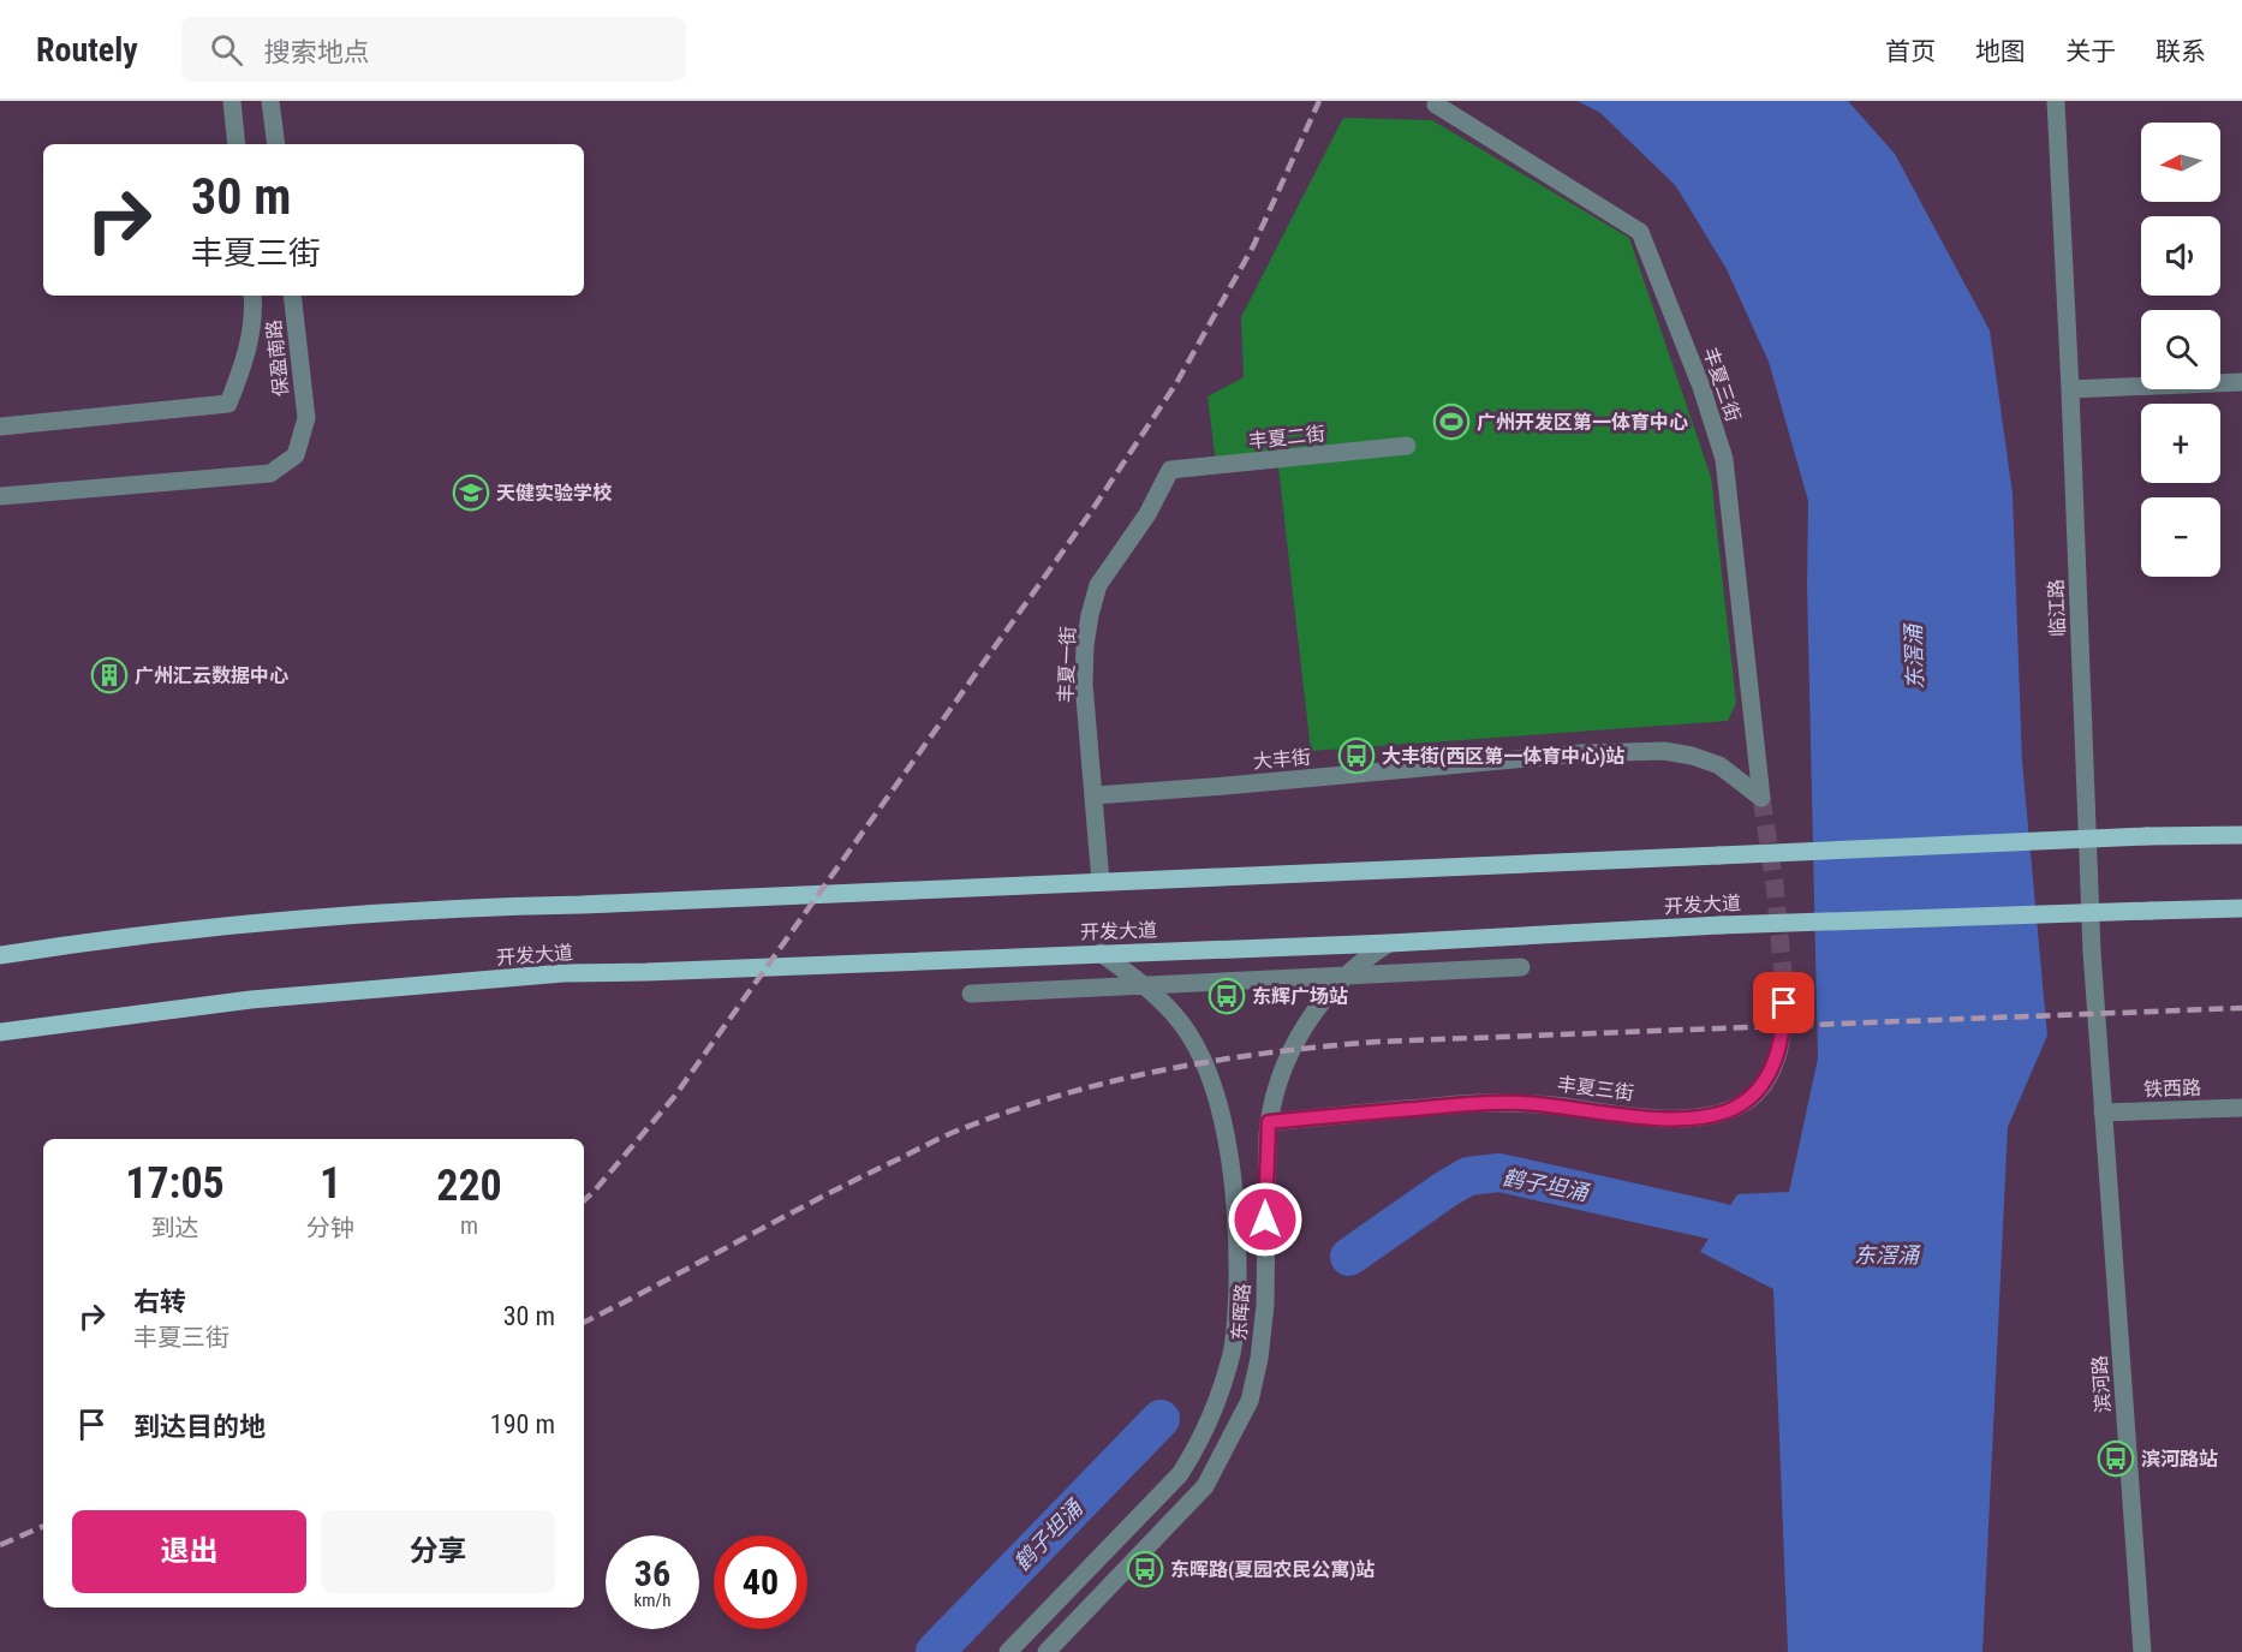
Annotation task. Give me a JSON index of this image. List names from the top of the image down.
{
  "streets": {
    "main road": ["开发大道"],
    "street": [
      "保盈南路",
      "丰夏三街",
      "丰夏二街",
      "临江路",
      "丰夏一街",
      "大丰街",
      "铁西路",
      "东晖路",
      "滨河路"
    ]
  },
  "crossings": [
    ["丰夏三街", "大丰街"],
    ["丰夏三街", "东晖路"],
    ["丰夏二街", "丰夏一街"],
    ["临江路", "铁西路"],
    ["临江路", "滨河路"],
    ["丰夏一街", "大丰街"],
    ["开发大道", "东晖路"],
    ["铁西路", "滨河路"]
  ],
  "water": ["东滘涌", "鹤子坦涌"],
  "places": {
    "sports": ["广州开发区第一体育中心"],
    "school or university": ["天健实验学校"],
    "building": ["广州汇云数据中心"],
    "bus stop": [
      "大丰街(西区第一体育中心)站",
      "东辉广场站",
      "滨河路站",
      "东晖路(夏园农民公寓)站"
    ]
  },
  "north": "left",
  "page": {
    "header": "Routely",
    "search": "搜索地点",
    "nav": [
      "首页",
      "地图",
      "关于",
      "联系"
    ],
    "map_buttons": ["+", "−"],
    "turn": ["30 m", "丰夏三街"],
    "eta": [
      "17:05",
      "到达",
      "1",
      "分钟",
      "220",
      "m"
    ],
    "list": [
      {
        "name": "右转",
        "note": "丰夏三街",
        "value": "30 m"
      },
      {
        "name": "到达目的地",
        "value": "190 m"
      }
    ],
    "buttons": ["退出", "分享"],
    "speed": "36 km/h",
    "limit": "40"
  }
}
